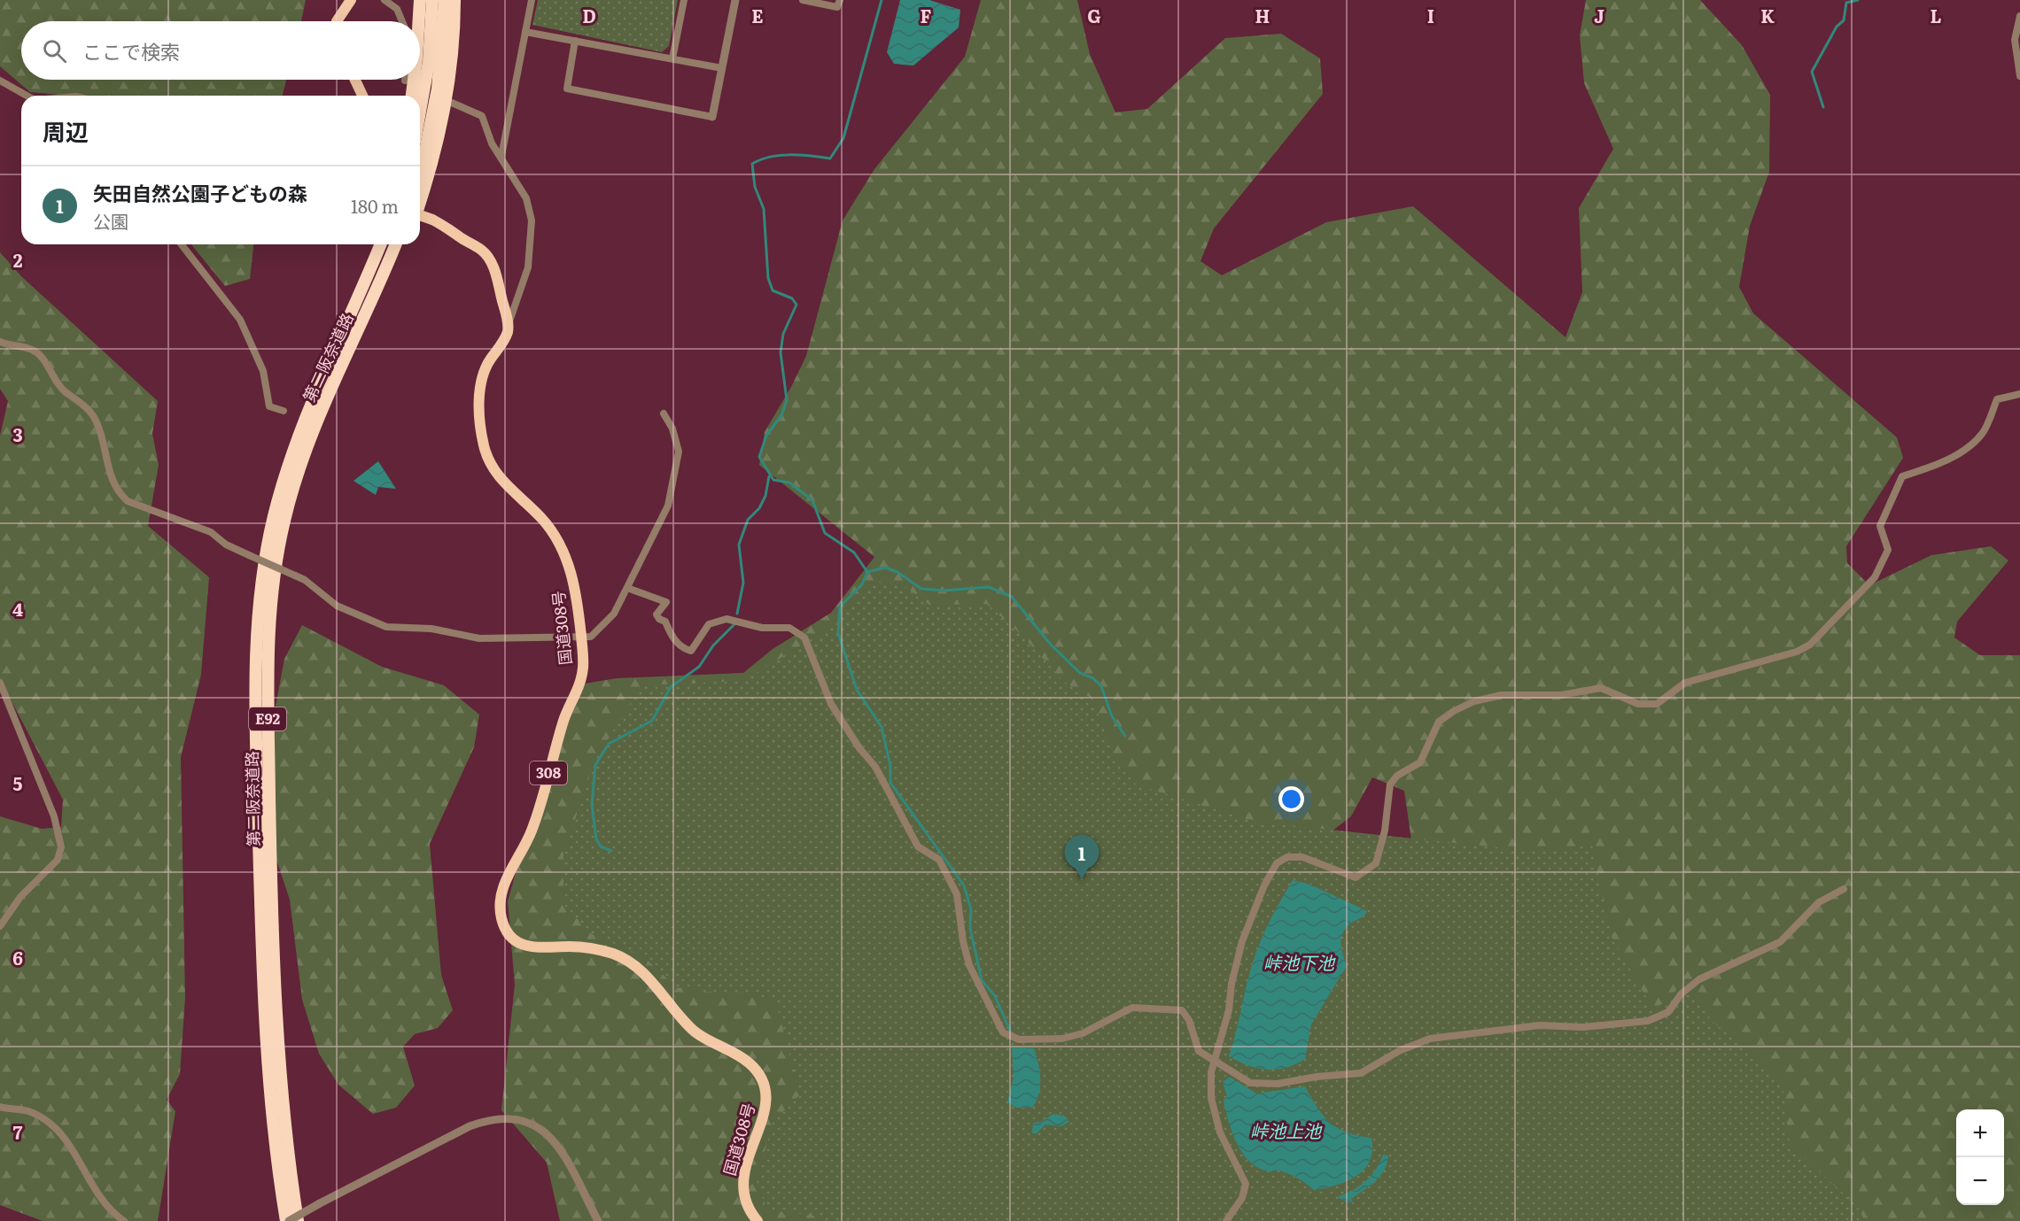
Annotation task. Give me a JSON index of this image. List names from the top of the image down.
{
  "streets": {
    "highway": [
      "第二阪奈道路",
      "国道308号",
      "E92",
      "308"
    ]
  },
  "water": ["峠池下池", "峠池上池"],
  "page": {
    "search": "ここで検索",
    "heading": "周辺",
    "list": [
      {
        "mark": "1",
        "name": "矢田自然公園子どもの森",
        "note": "公園",
        "value": "180 m"
      }
    ],
    "pins": "1",
    "map_buttons": ["+", "−"]
  },
  "grid": {
    "columns": [
      "D",
      "E",
      "F",
      "G",
      "H",
      "I",
      "J",
      "K",
      "L"
    ],
    "rows": [
      "2",
      "3",
      "4",
      "5",
      "6",
      "7"
    ]
  }
}
